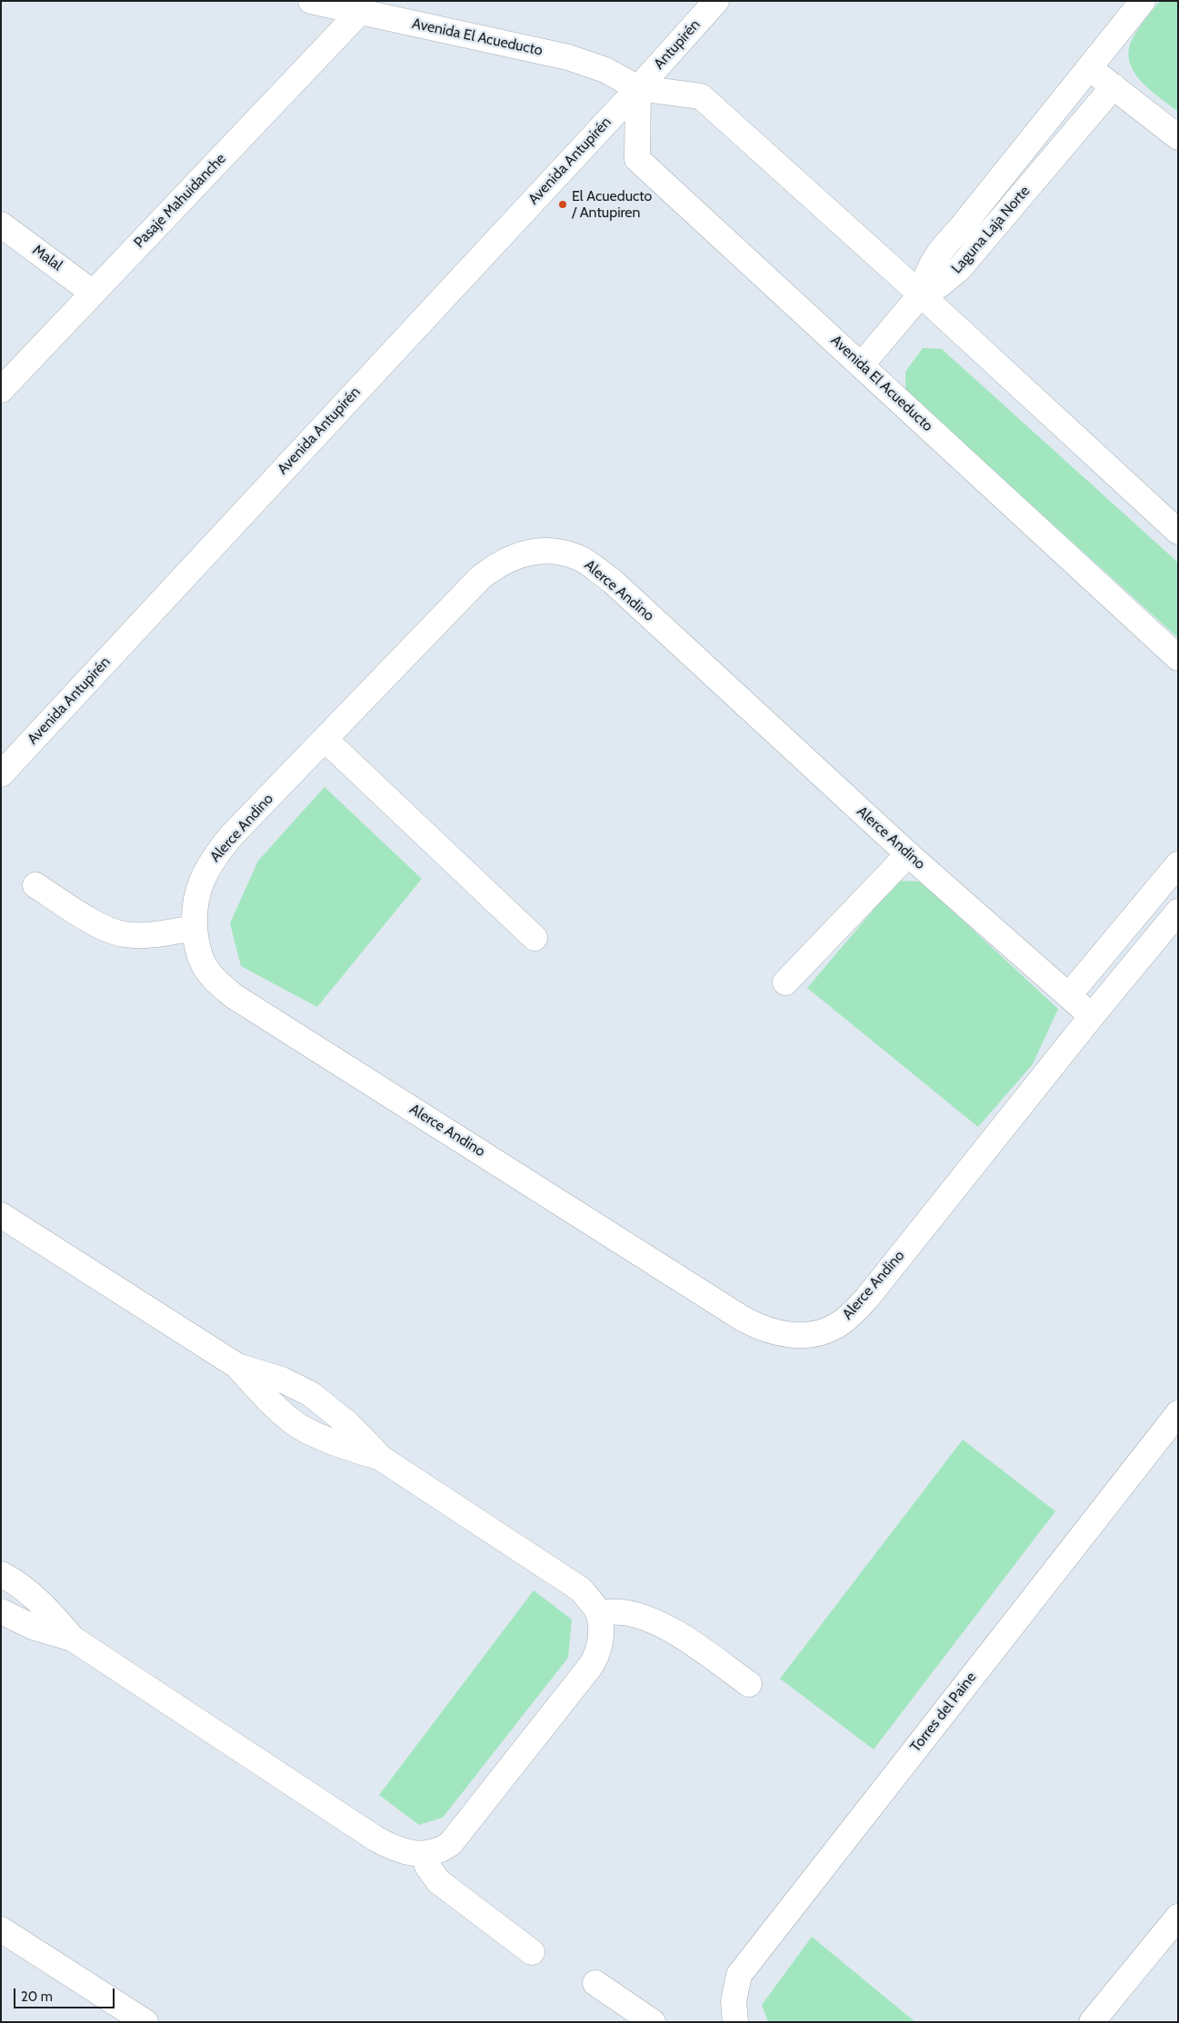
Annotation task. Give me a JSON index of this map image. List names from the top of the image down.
{
  "streets": {
    "street": [
      "Avenida El Acueducto",
      "Antupirén",
      "Avenida Antupirén",
      "Pasaje Mahuidanche",
      "Laguna Laja Norte",
      "Malal",
      "Alerce Andino",
      "Torres del Paine"
    ]
  },
  "crossings": [
    ["Avenida El Acueducto", "Antupirén"],
    ["Avenida El Acueducto", "Avenida Antupirén"],
    ["Avenida El Acueducto", "Pasaje Mahuidanche"],
    ["Avenida El Acueducto", "Laguna Laja Norte"],
    ["Antupirén", "Avenida Antupirén"],
    ["Pasaje Mahuidanche", "Malal"]
  ],
  "places": ["El Acueducto / Antupiren"],
  "scale_bar": "20 m"
}
